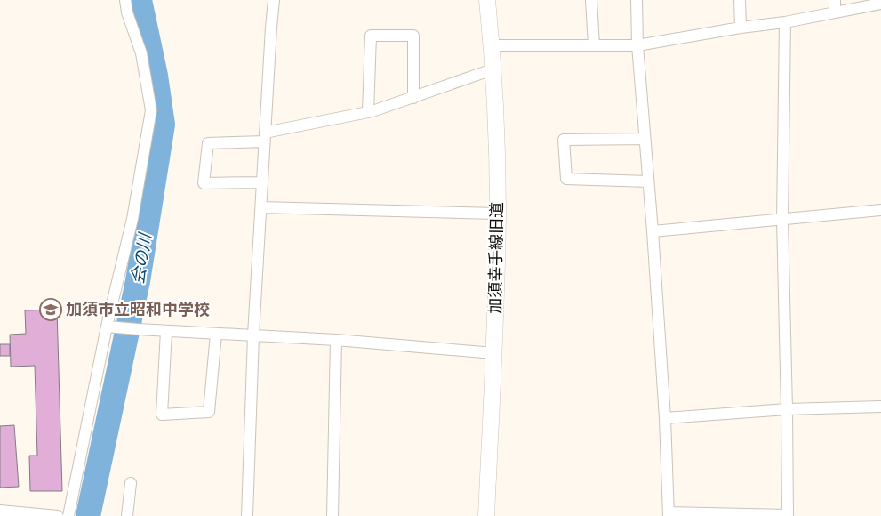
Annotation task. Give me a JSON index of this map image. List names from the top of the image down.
{
  "streets": {
    "street": ["加須幸手線旧道"]
  },
  "water": ["会の川"],
  "places": {
    "school or university": ["加須市立昭和中学校"]
  }
}
